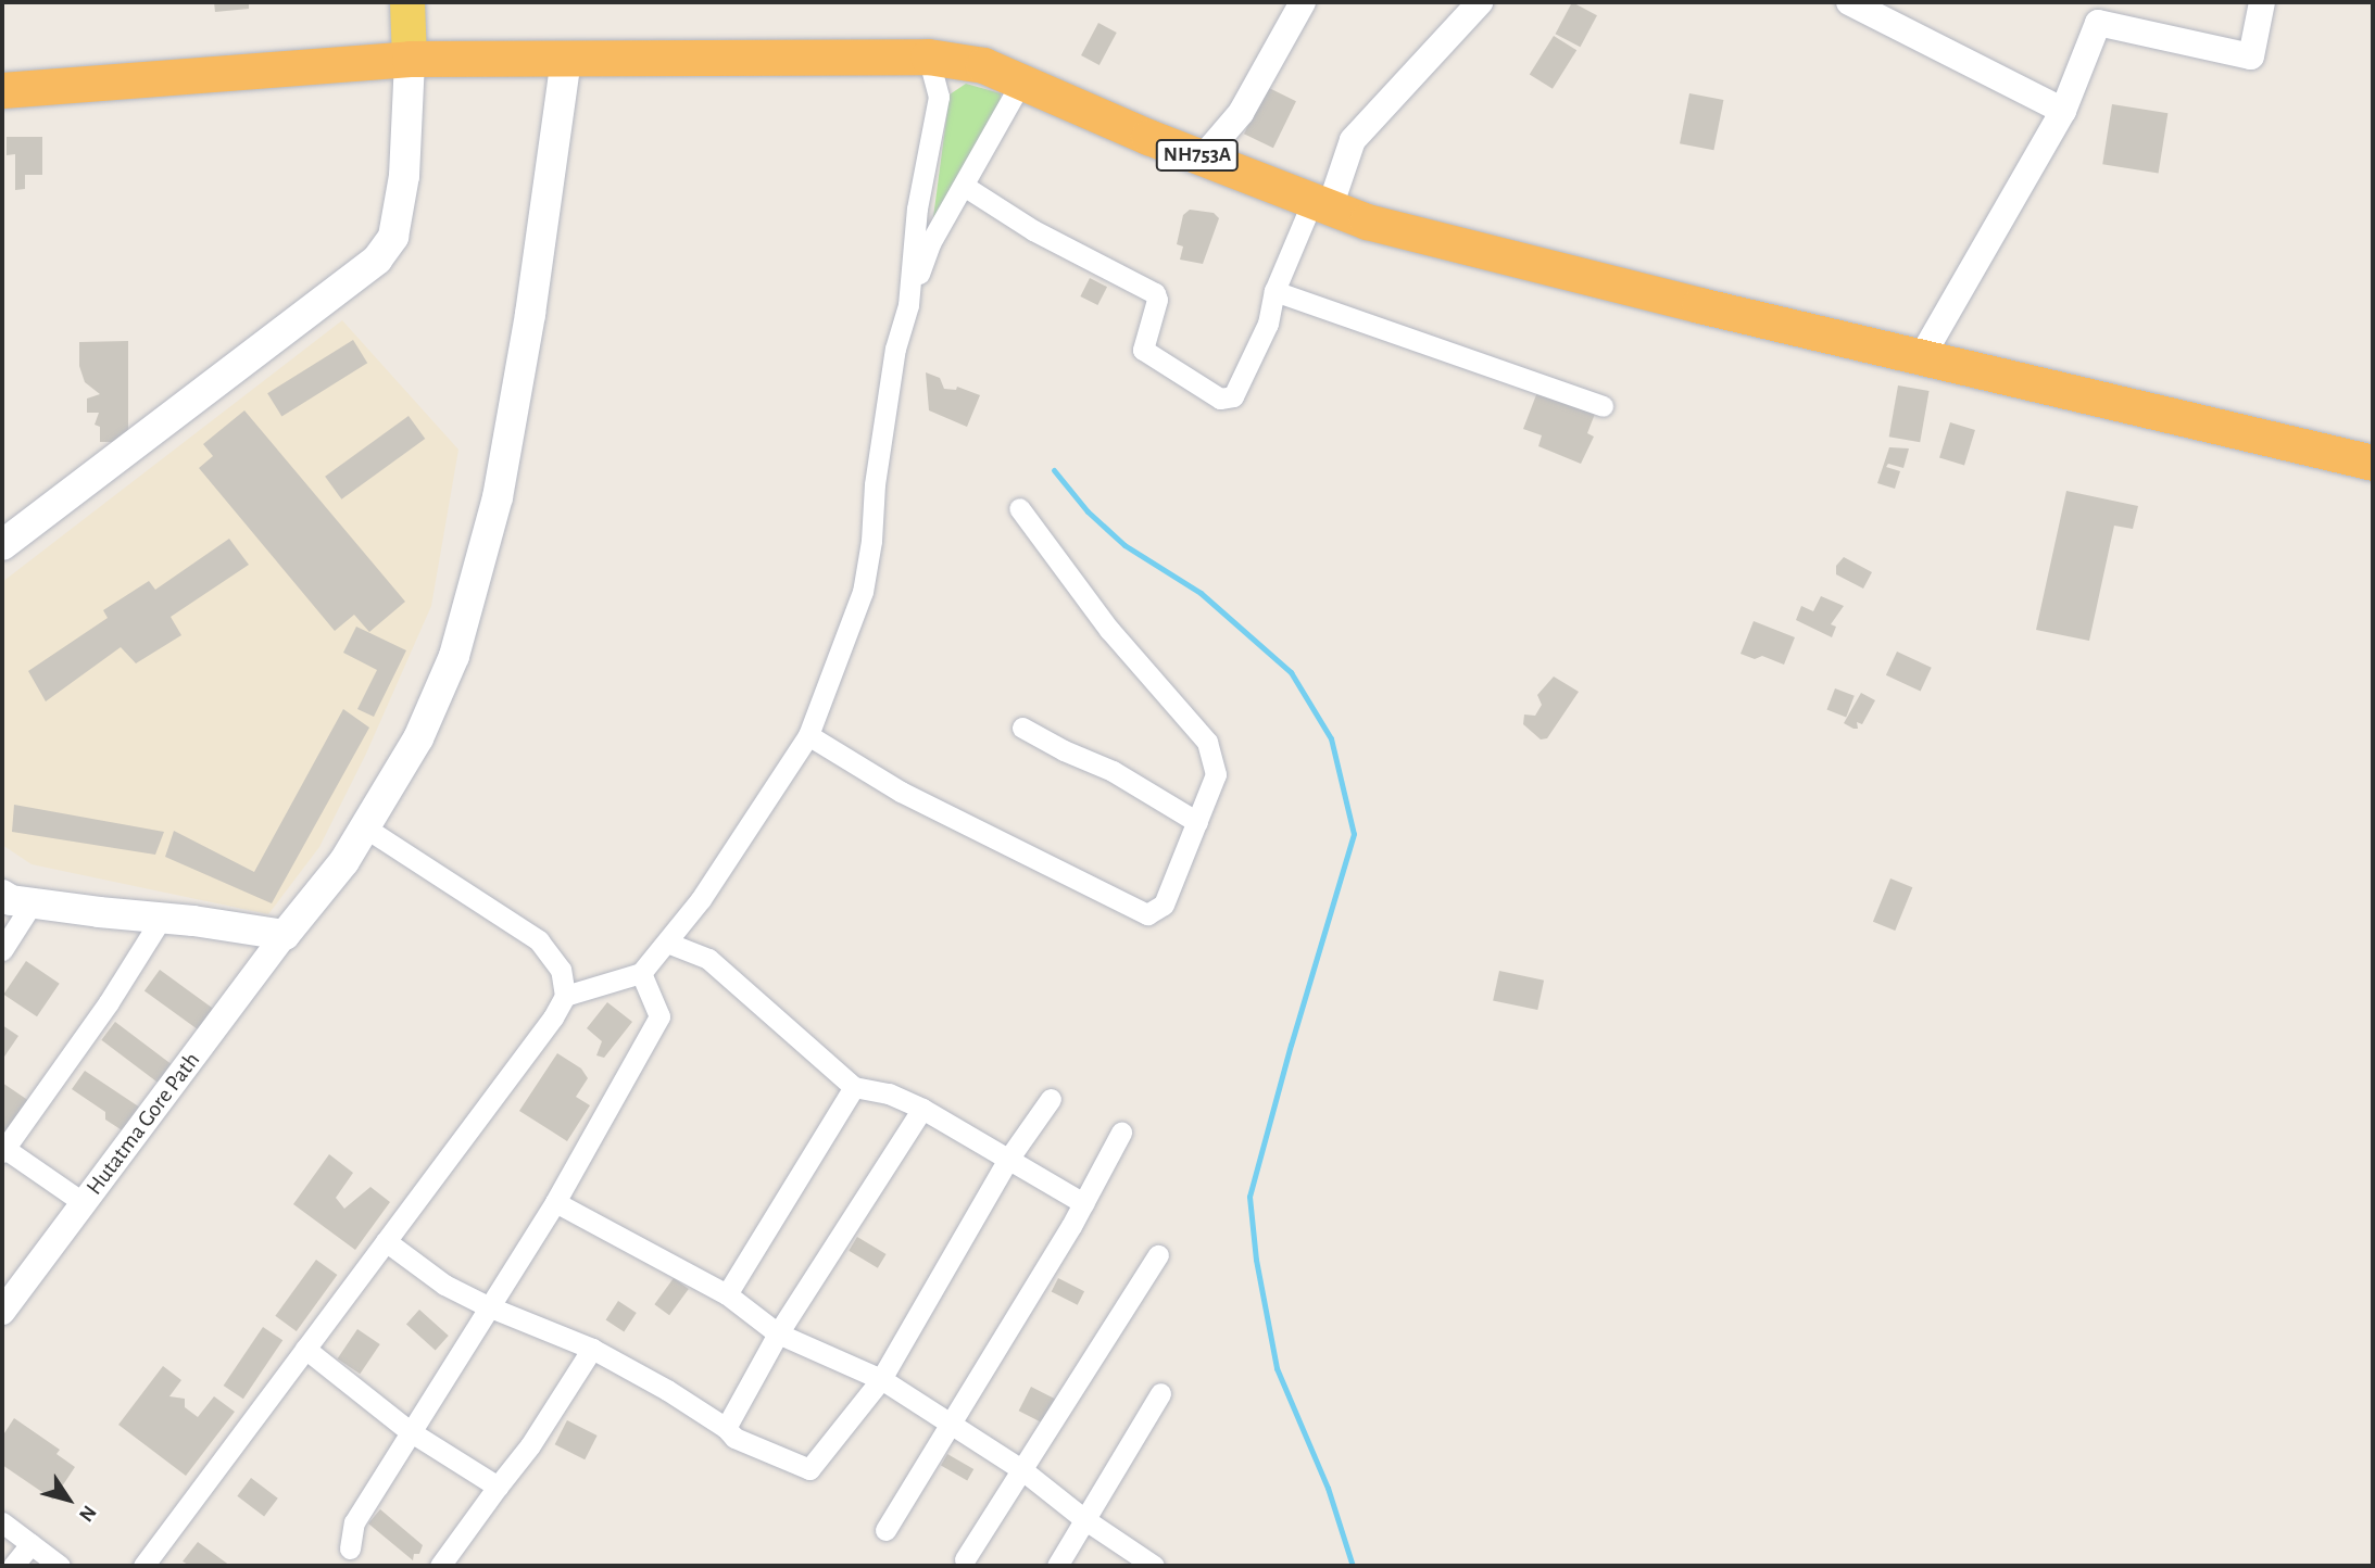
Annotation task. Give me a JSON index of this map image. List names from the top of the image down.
{
  "streets": {
    "highway": ["NH753A"],
    "street": ["Hutatma Gore Path"]
  },
  "north": "bottom right"
}
